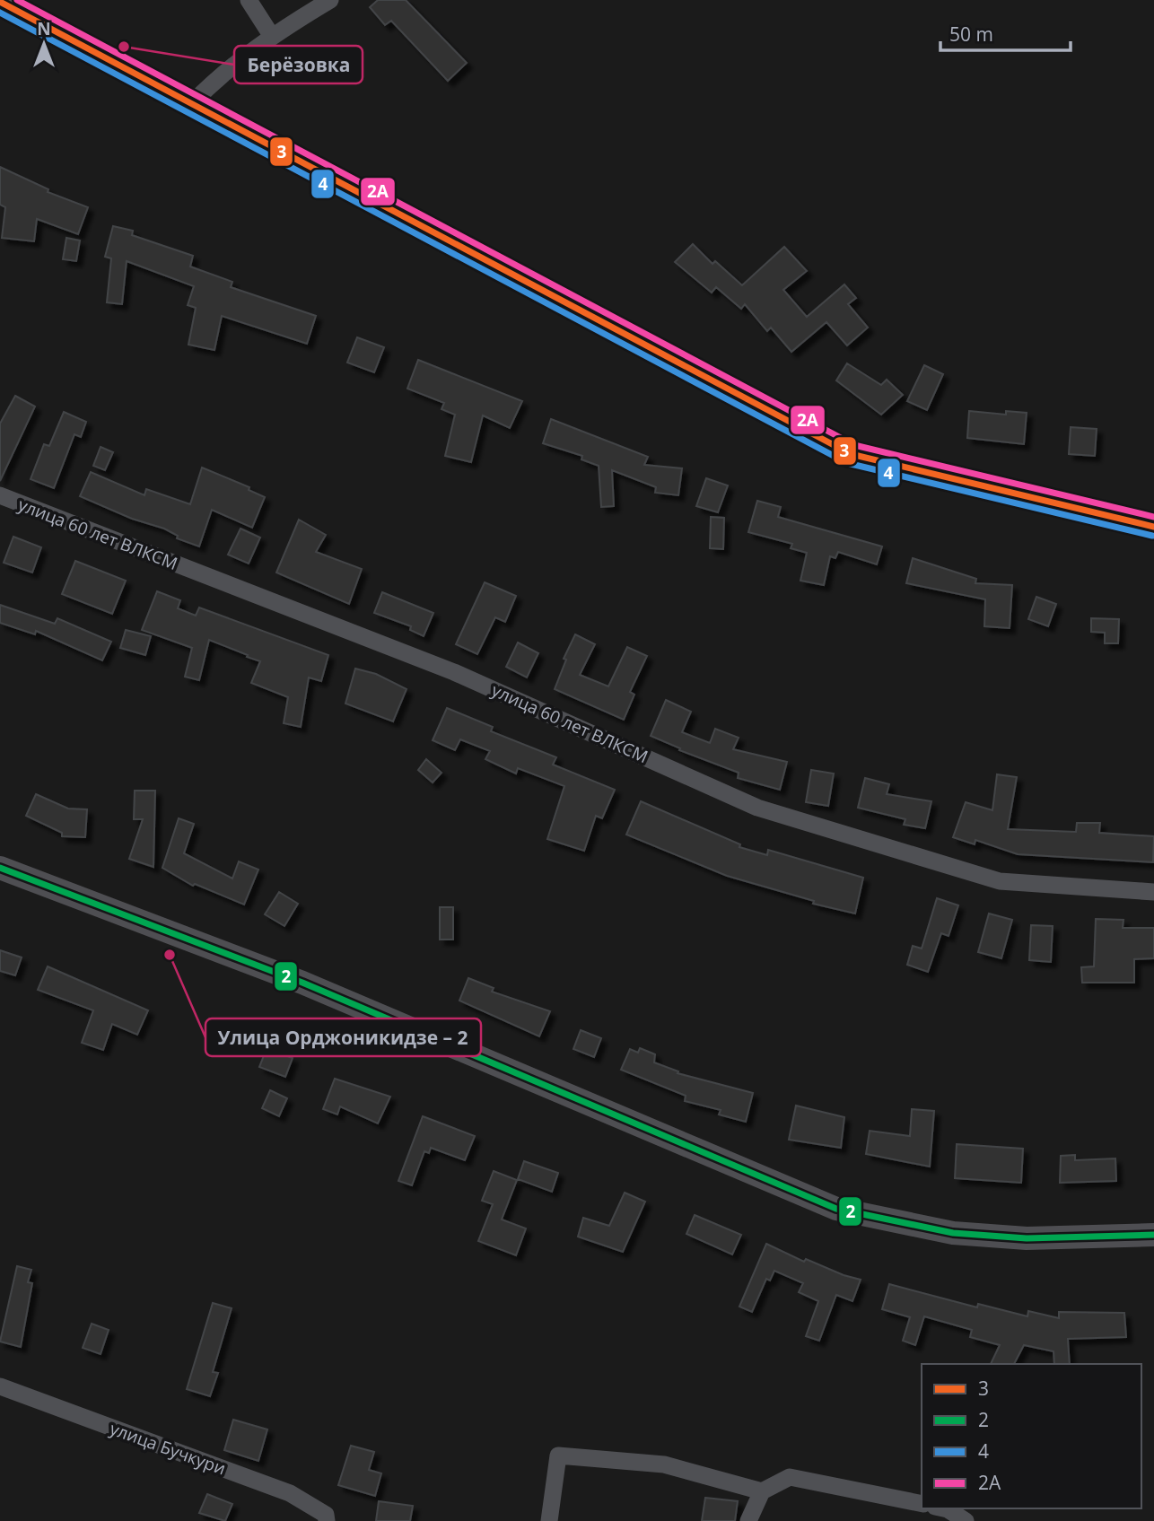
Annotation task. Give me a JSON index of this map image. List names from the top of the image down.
{
  "streets": {
    "street": ["улица 60 лет ВЛКСМ", "улица Бучкури"]
  },
  "places": ["Берёзовка", "Улица Орджоникидзе – 2"],
  "lines": [
    "transit line 2А",
    "transit line 3",
    "transit line 4",
    "transit line 2"
  ],
  "legend": [
    "3",
    "2",
    "4",
    "2А"
  ],
  "scale_bar": "50 m",
  "north": "top"
}
